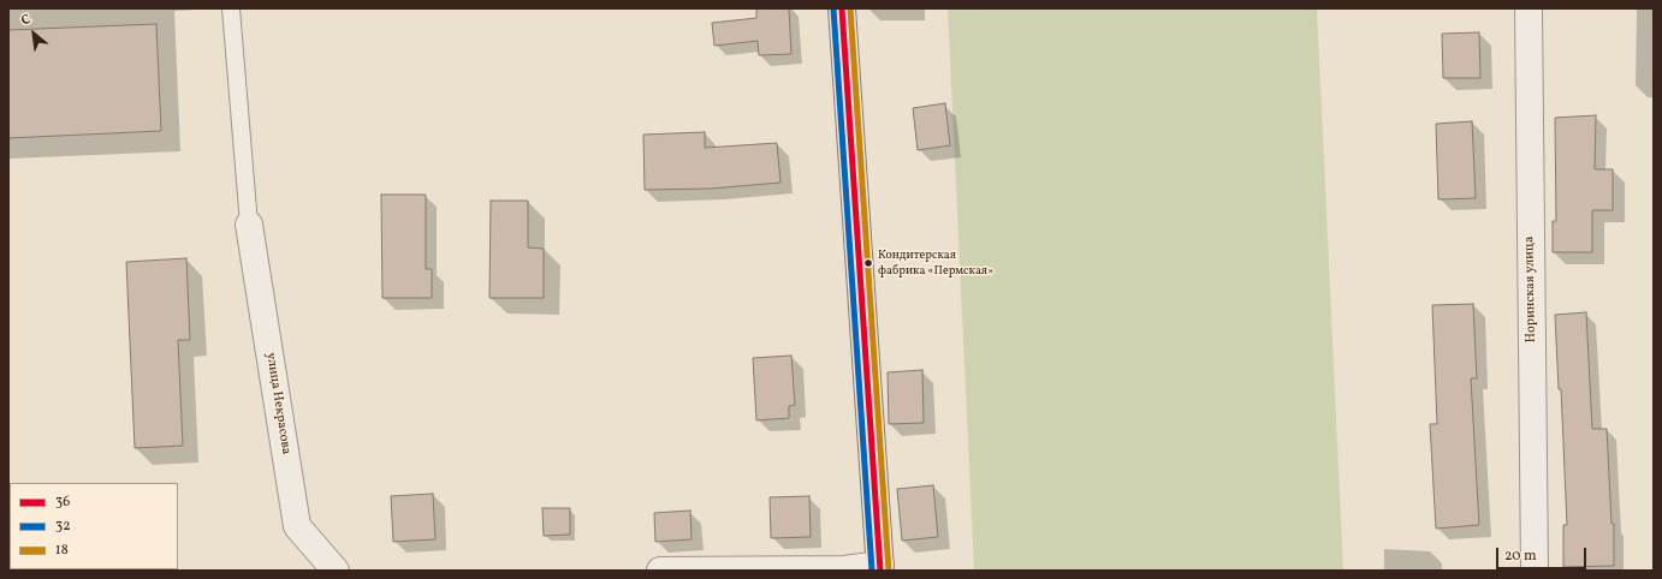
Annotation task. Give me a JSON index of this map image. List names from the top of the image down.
{
  "streets": {
    "street": ["Норинская улица", "улица Некрасова"]
  },
  "places": ["Кондитерская фабрика «Пермская»"],
  "lines": ["transit line 36", "transit line 32", "transit line 18"],
  "legend": ["36", "32", "18"],
  "scale_bar": "20 m",
  "north": "top left"
}
